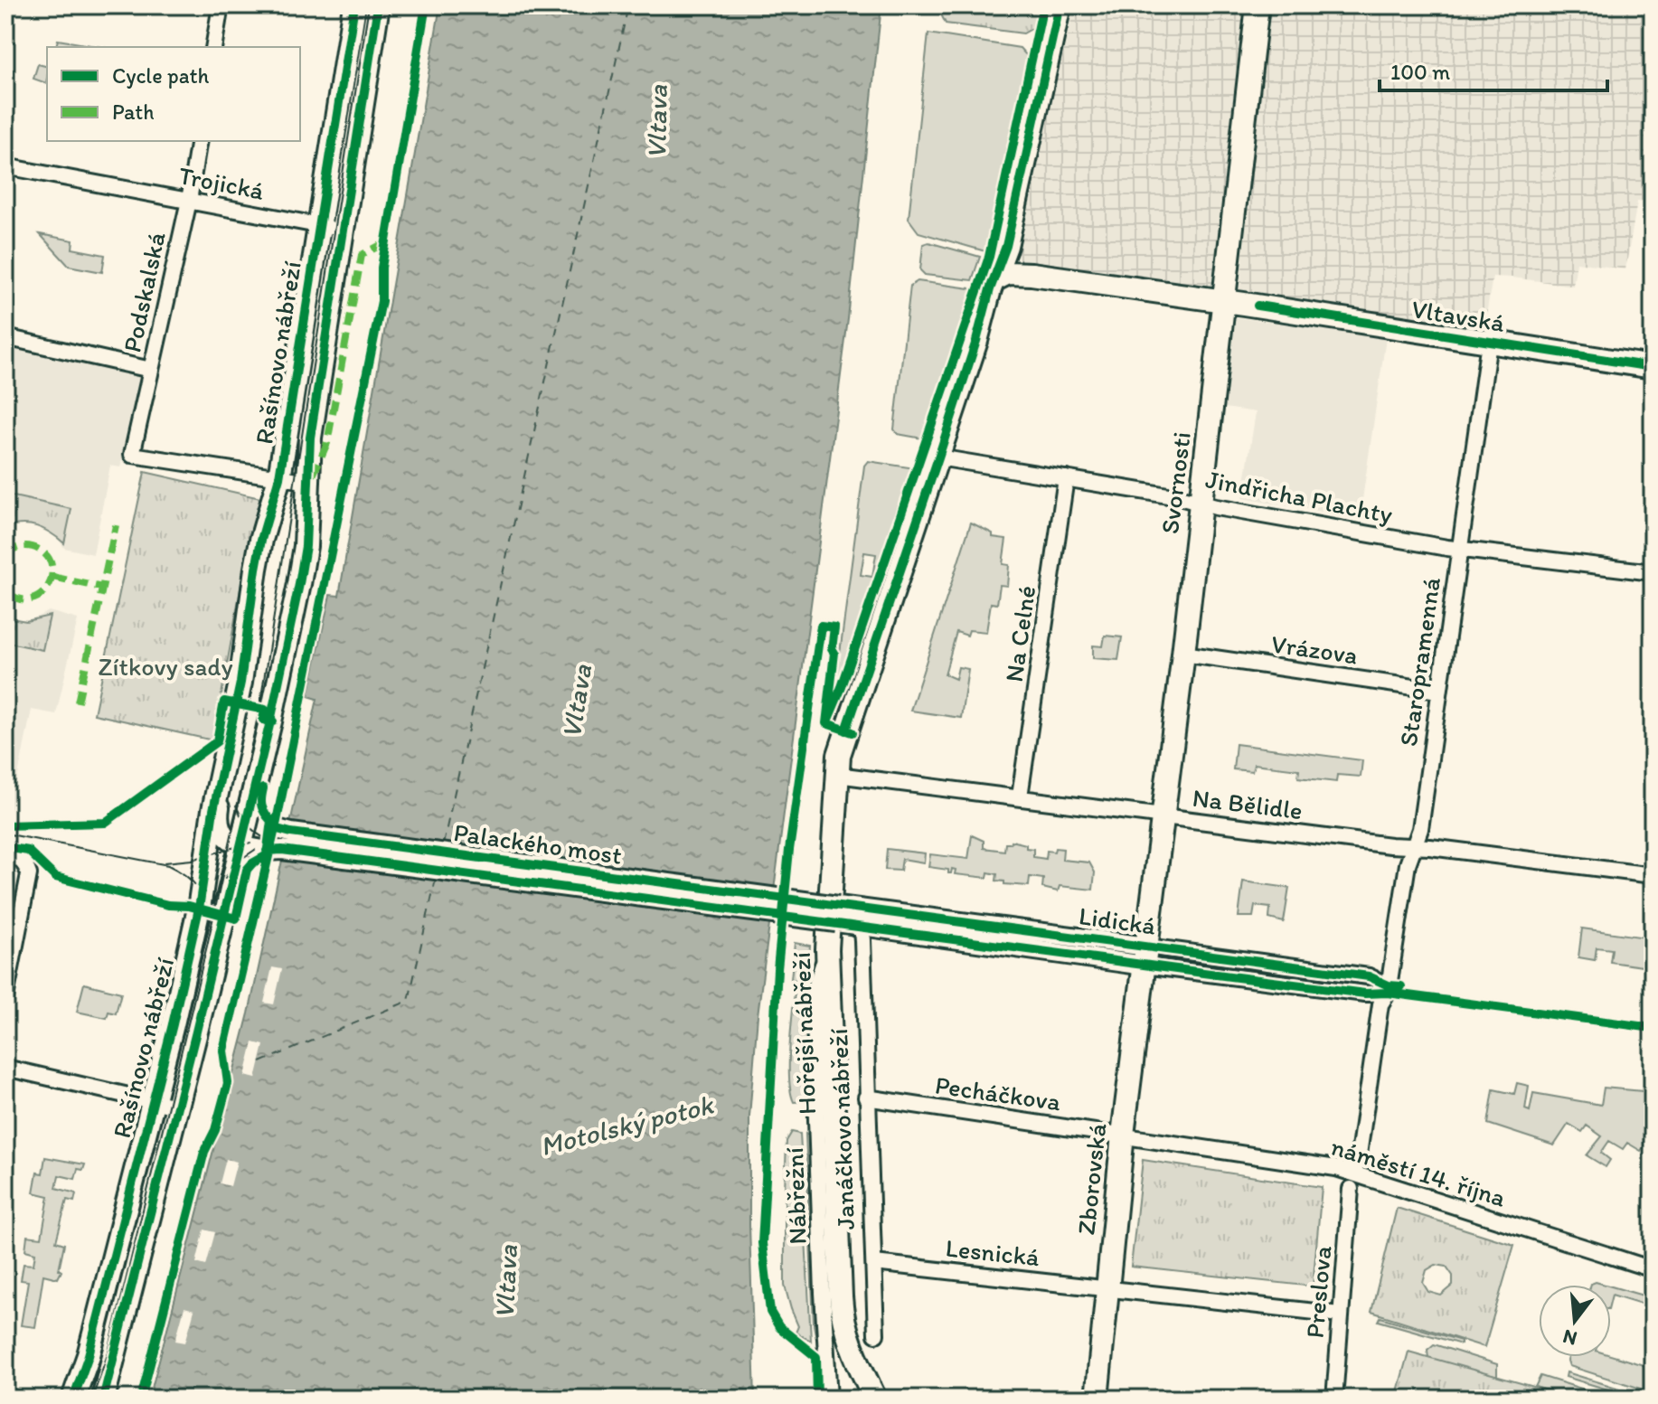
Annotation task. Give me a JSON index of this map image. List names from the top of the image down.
{
  "streets": {
    "main road": [
      "Vltavská",
      "Rašínovo nábřeží",
      "Svornosti",
      "Hořejší nábřeží",
      "Zborovská"
    ],
    "street": [
      "Trojická",
      "Podskalská",
      "Jindřicha Plachty",
      "Na Celné",
      "Vrázova",
      "Staropramenná",
      "Na Bělidle",
      "Palackého most",
      "Lidická",
      "Pecháčkova",
      "Janáčkovo nábřeží",
      "náměstí 14. října",
      "Nábřežní",
      "Lesnická",
      "Preslova"
    ]
  },
  "crossings": [
    ["Trojická", "Podskalská"],
    ["Trojická", "Rašínovo nábřeží"],
    ["Podskalská", "Rašínovo nábřeží"],
    ["Vltavská", "Svornosti"],
    ["Vltavská", "Staropramenná"],
    ["Vltavská", "Hořejší nábřeží"],
    ["Rašínovo nábřeží", "Palackého most"],
    ["Svornosti", "Jindřicha Plachty"],
    ["Svornosti", "Vrázova"],
    ["Svornosti", "Na Bělidle"],
    ["Svornosti", "Lidická"],
    ["Svornosti", "Zborovská"],
    ["Jindřicha Plachty", "Na Celné"],
    ["Jindřicha Plachty", "Staropramenná"],
    ["Jindřicha Plachty", "Hořejší nábřeží"],
    ["Na Celné", "Na Bělidle"],
    ["Vrázova", "Staropramenná"],
    ["Staropramenná", "Na Bělidle"],
    ["Staropramenná", "Lidická"],
    ["Na Bělidle", "Hořejší nábřeží"],
    ["Palackého most", "Lidická"],
    ["Palackého most", "Janáčkovo nábřeží"],
    ["Lidická", "Janáčkovo nábřeží"],
    ["Lidická", "Zborovská"],
    ["Hořejší nábřeží", "Nábřežní"],
    ["Pecháčkova", "Janáčkovo nábřeží"],
    ["Pecháčkova", "náměstí 14. října"],
    ["Pecháčkova", "Zborovská"],
    ["Janáčkovo nábřeží", "Lesnická"],
    ["náměstí 14. října", "Zborovská"],
    ["Zborovská", "Lesnická"]
  ],
  "water": ["Vltava", "Motolský potok"],
  "parks": ["Zítkovy sady"],
  "legend": ["Cycle path", "Path"],
  "scale_bar": "100 m",
  "north": "bottom"
}
